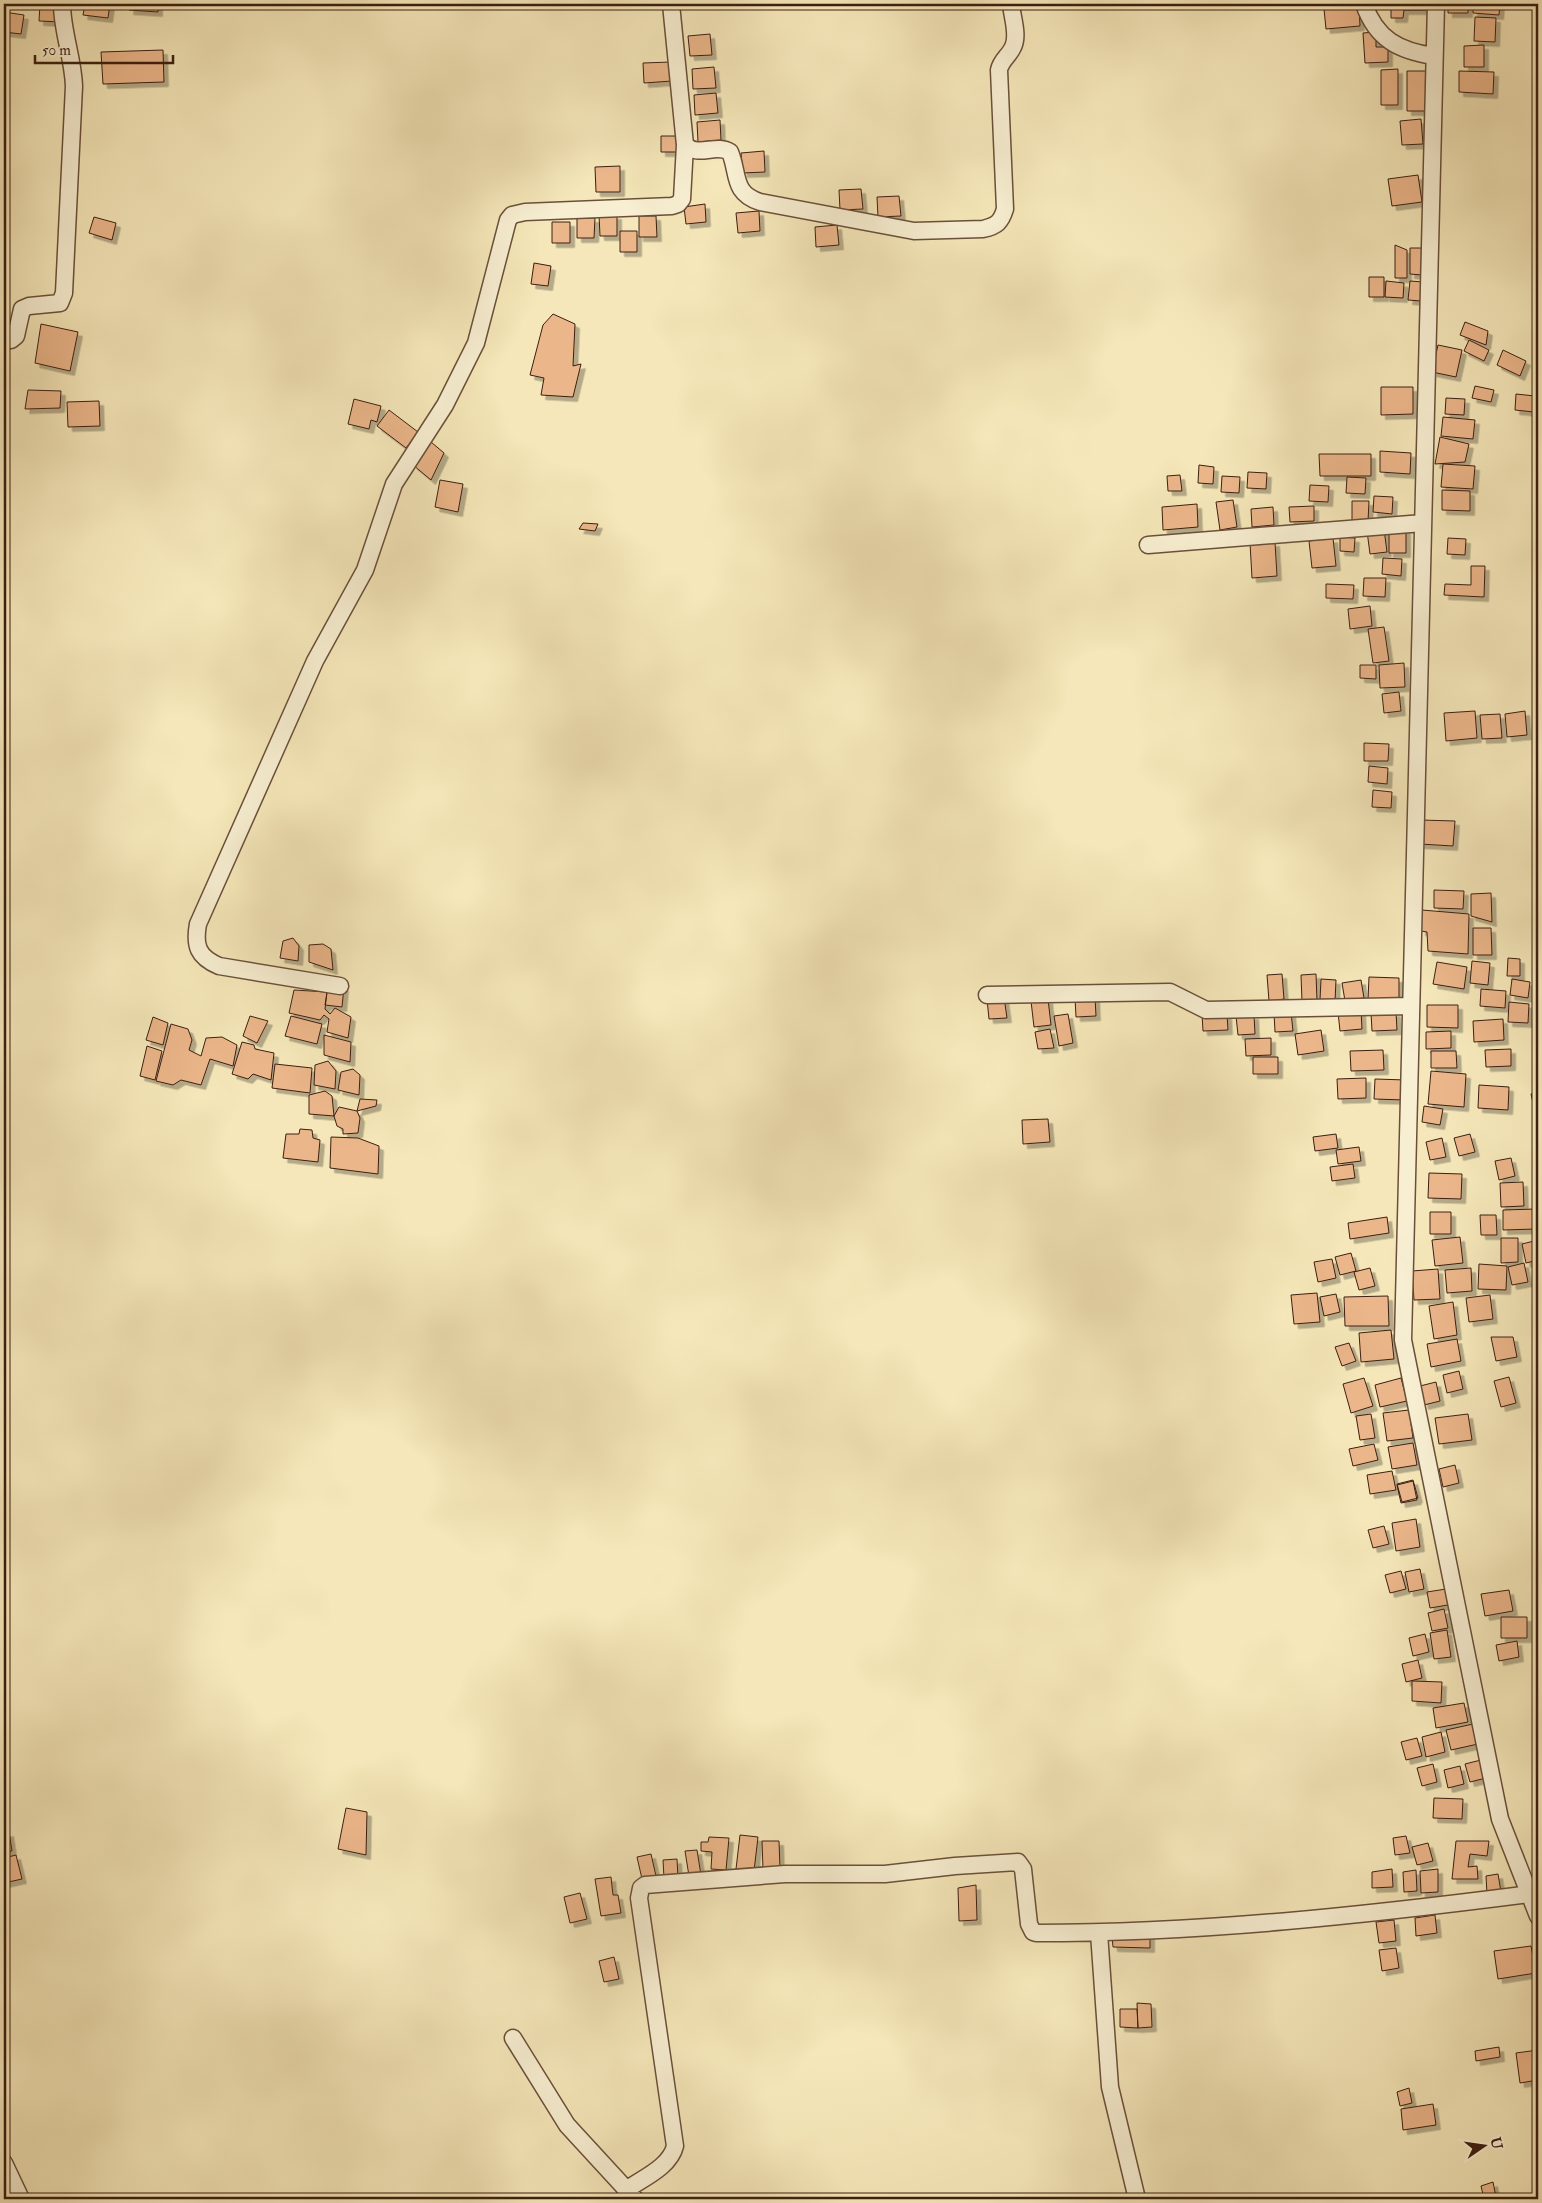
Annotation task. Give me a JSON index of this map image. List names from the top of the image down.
{
  "scale_bar": "50 m",
  "north": "right"
}
